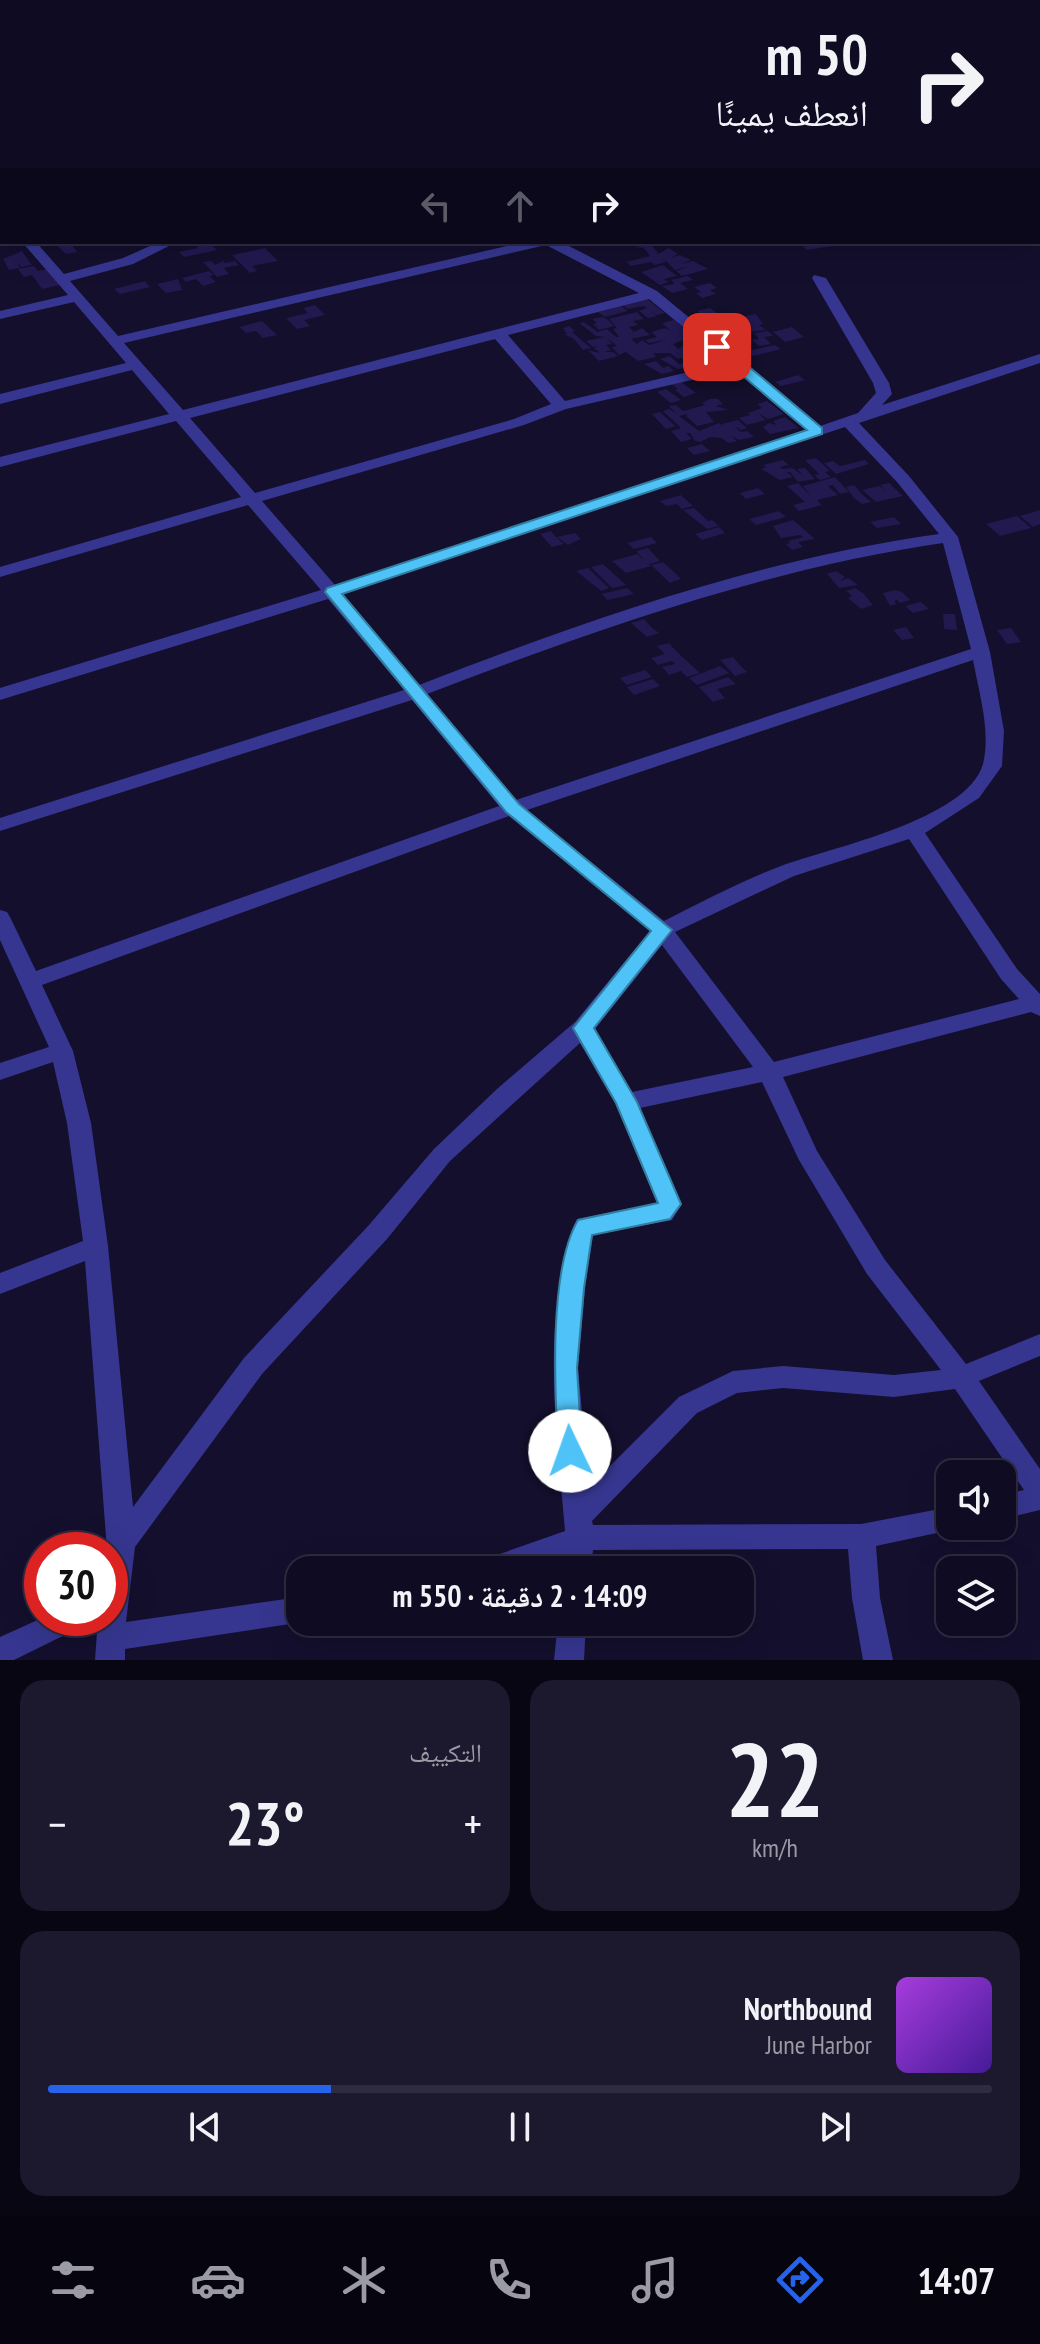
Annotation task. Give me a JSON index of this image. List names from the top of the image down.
{
  "page": {
    "turn": ["50 m", "انعطف يمينًا"],
    "limit": "30",
    "trip": "14:09 · 2 دقيقة · 550 m",
    "tile": [
      ["22", "km/h"],
      "التكييف"
    ],
    "heat": ["−", "23°", "+"],
    "song": ["Northbound", "June Harbor"],
    "tabs": "14:07"
  }
}
